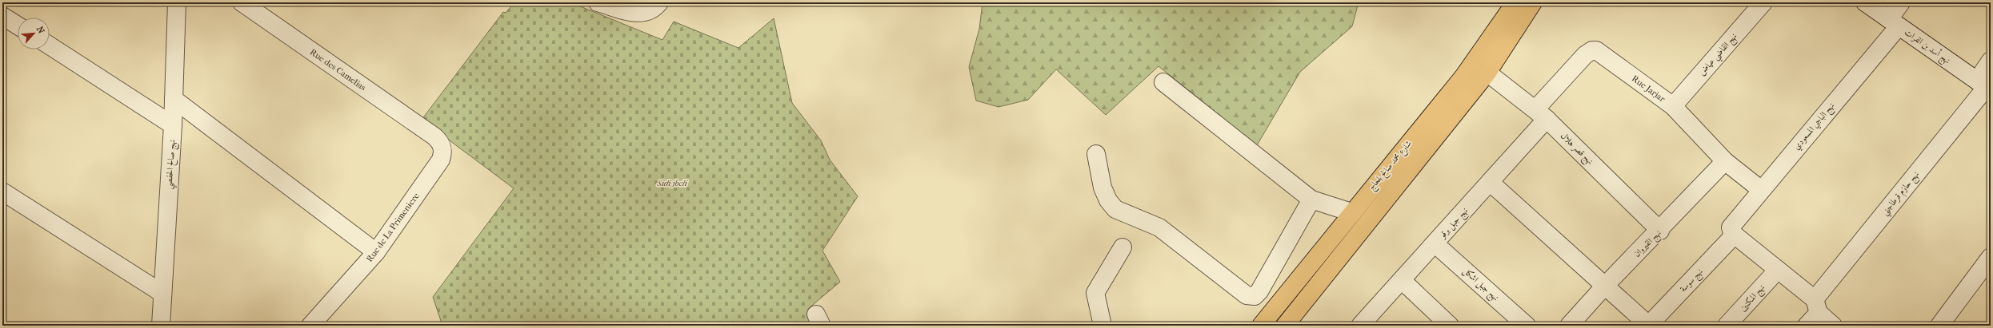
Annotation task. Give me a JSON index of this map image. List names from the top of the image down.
{
  "streets": {
    "main road": ["شارع محمد صالح بلحاج"],
    "street": [
      "نهج أسد بن الفرات",
      "نهج القاضي عياض",
      "Rue des Camelias",
      "Rue Jarjar",
      "نهج الباجي المسعودي",
      "نهج قصر هلال",
      "نهج صالح الحفصي",
      "نهج حازم قرطاجني",
      "نهج جبل برقو",
      "Rue de La Primeniere",
      "نهج القيروان",
      "نهج سوسة",
      "نهج جبل اشكل",
      "نهج المكنين"
    ]
  },
  "crossings": [
    ["نهج أسد بن الفرات", "نهج الباجي المسعودي"],
    ["نهج أسد بن الفرات", "نهج حازم قرطاجني"],
    ["نهج القاضي عياض", "Rue Jarjar"],
    ["Rue des Camelias", "Rue de La Primeniere"],
    ["Rue Jarjar", "نهج الباجي المسعودي"],
    ["Rue Jarjar", "نهج قصر هلال"],
    ["Rue Jarjar", "نهج جبل برقو"],
    ["Rue Jarjar", "نهج القيروان"],
    ["نهج الباجي المسعودي", "نهج سوسة"],
    ["نهج قصر هلال", "شارع محمد صالح بلحاج"],
    ["نهج قصر هلال", "نهج جبل برقو"],
    ["نهج قصر هلال", "نهج القيروان"],
    ["نهج جبل برقو", "نهج جبل اشكل"]
  ],
  "parks": ["Sidi jbeli"],
  "north": "top right"
}
